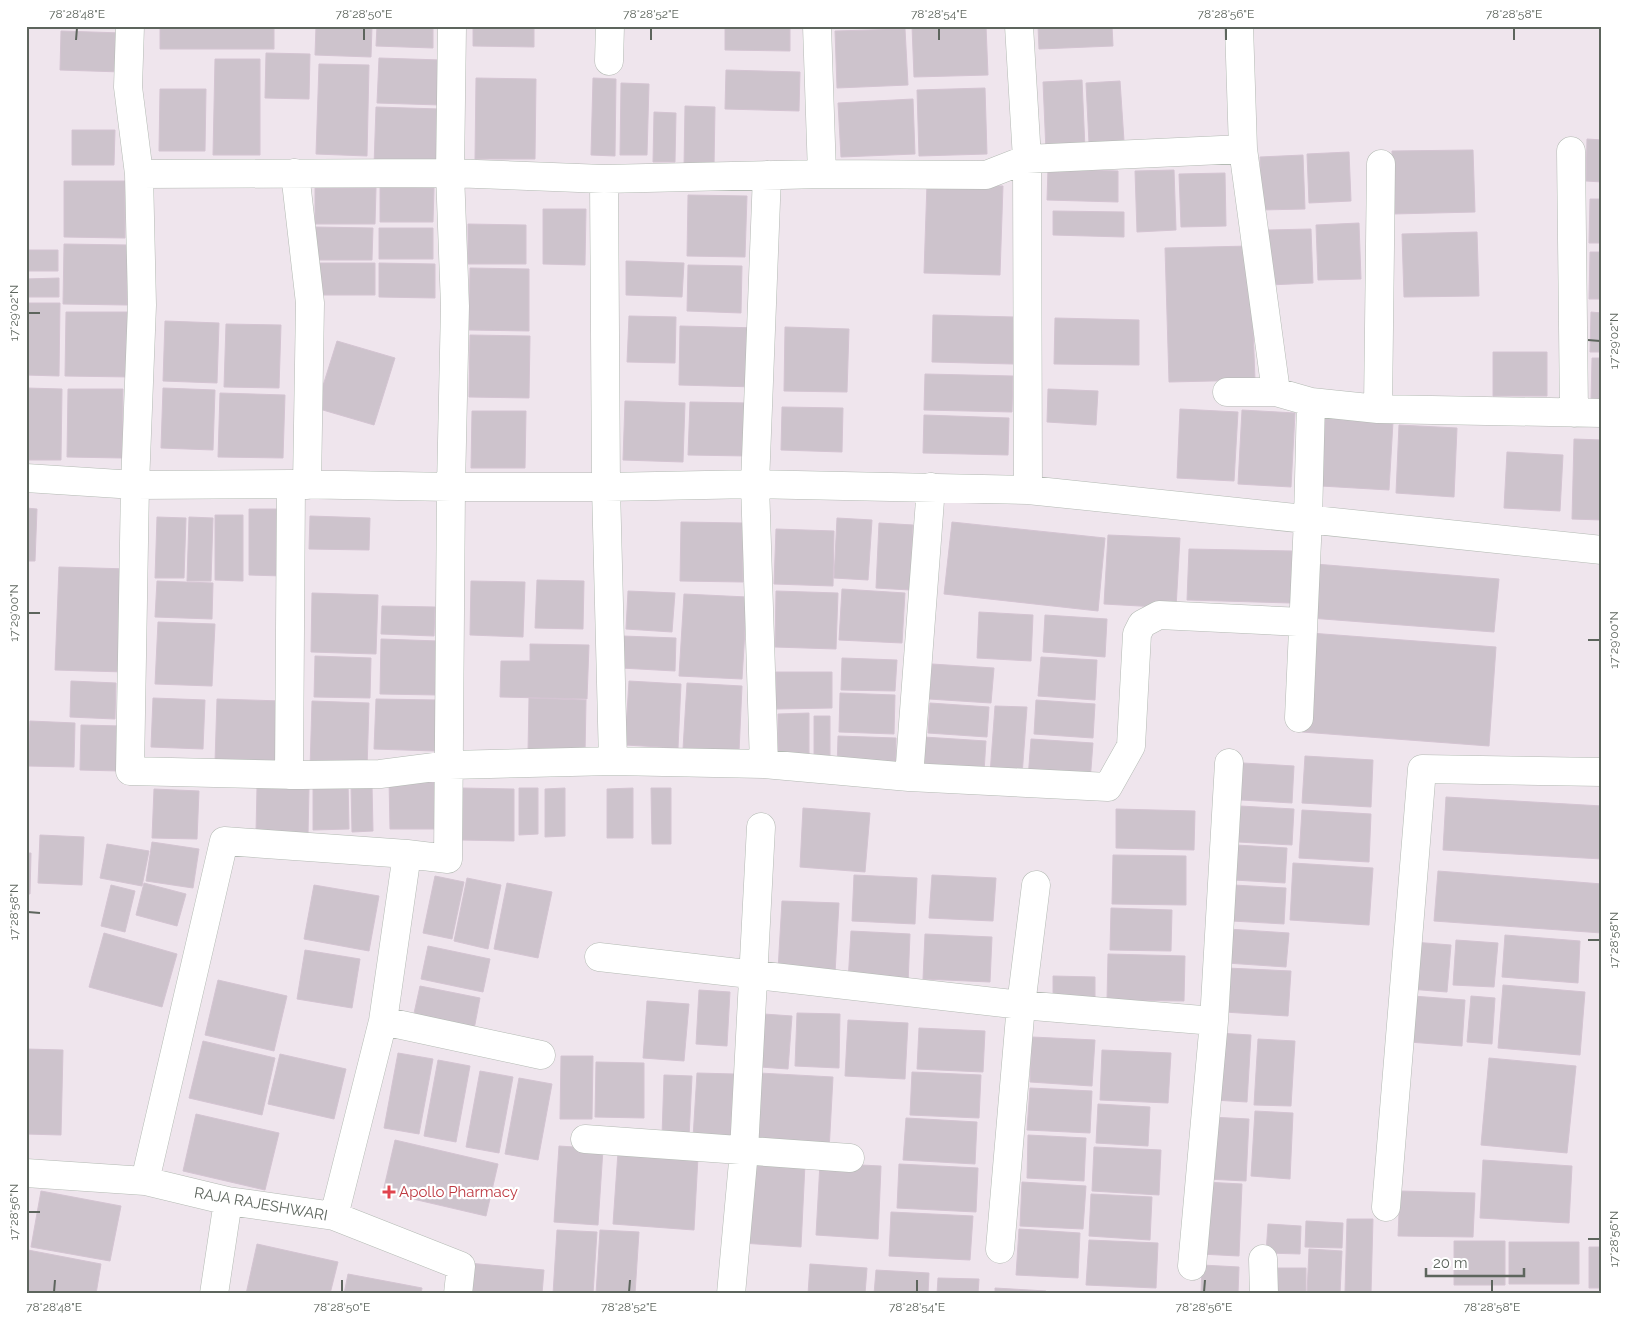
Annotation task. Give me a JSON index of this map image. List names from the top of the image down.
{
  "streets": {
    "street": ["RAJA RAJESHWARI"]
  },
  "places": {
    "health": ["Apollo Pharmacy"]
  },
  "scale_bar": "20 m",
  "coordinates": [
    "78°28'48\"E",
    "78°28'50\"E",
    "78°28'52\"E",
    "78°28'54\"E",
    "78°28'56\"E",
    "78°28'58\"E",
    "17°29'02\"N",
    "17°29'00\"N",
    "17°28'58\"N",
    "17°28'56\"N"
  ]
}
